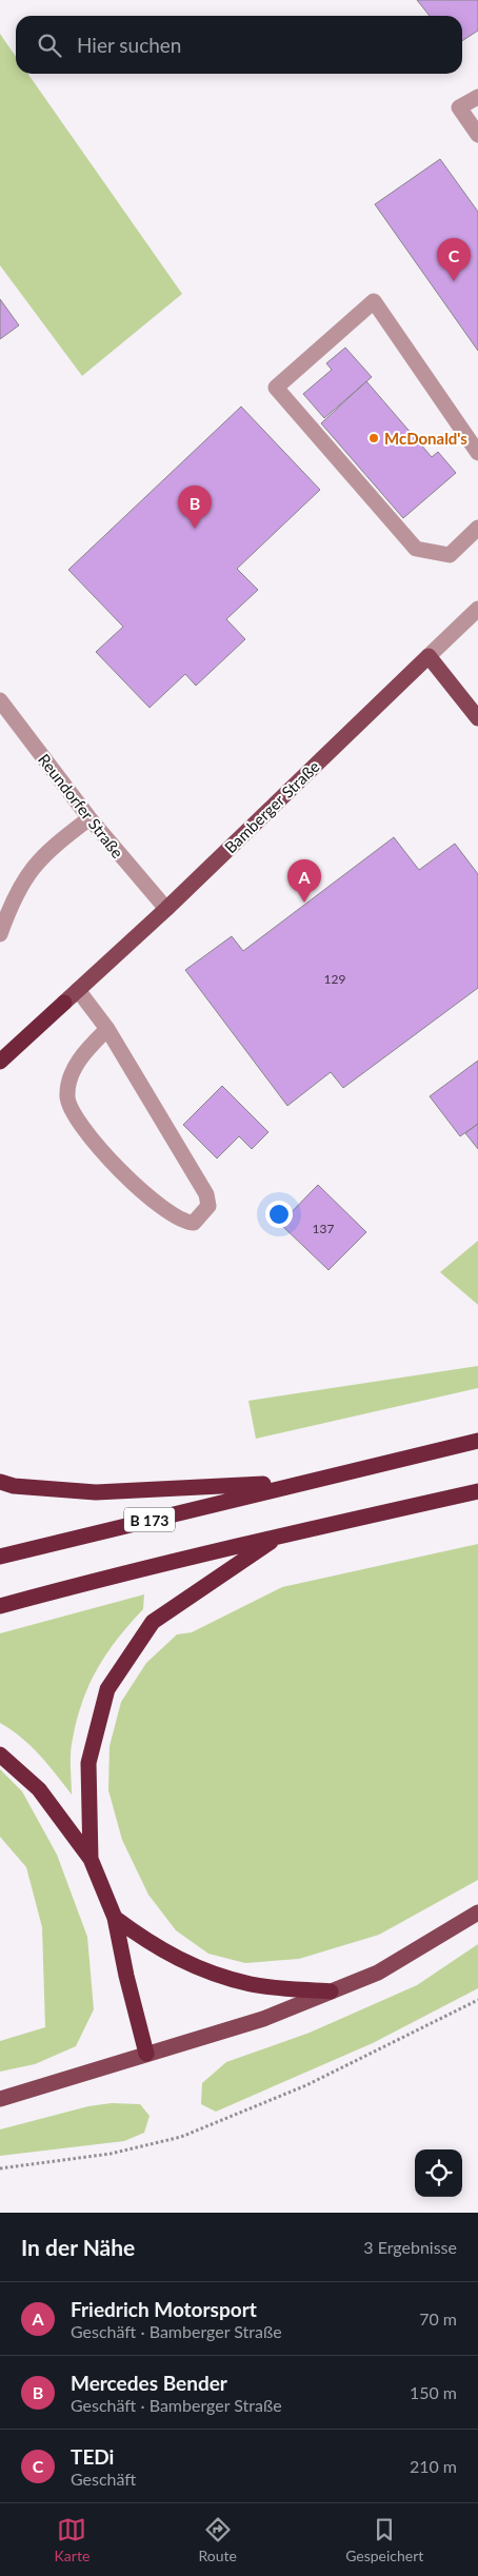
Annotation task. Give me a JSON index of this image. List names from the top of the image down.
{
  "streets": {
    "highway": ["B 173"],
    "main road": ["Bamberger Straße"],
    "street": ["Reundorfer Straße"]
  },
  "crossings": [
    ["Reundorfer Straße", "Bamberger Straße"]
  ],
  "places": ["McDonald's"],
  "house_numbers": ["129", "137"],
  "page": {
    "search": "Hier suchen",
    "pins": ["C", "B", "A"],
    "heading": ["In der Nähe", "3 Ergebnisse"],
    "list": [
      {
        "mark": "A",
        "name": "Friedrich Motorsport",
        "note": "Geschäft · Bamberger Straße",
        "value": "70 m"
      },
      {
        "mark": "B",
        "name": "Mercedes Bender",
        "note": "Geschäft · Bamberger Straße",
        "value": "150 m"
      },
      {
        "mark": "C",
        "name": "TEDi",
        "note": "Geschäft",
        "value": "210 m"
      }
    ],
    "nav": ["Karte", "Route", "Gespeichert"]
  }
}
